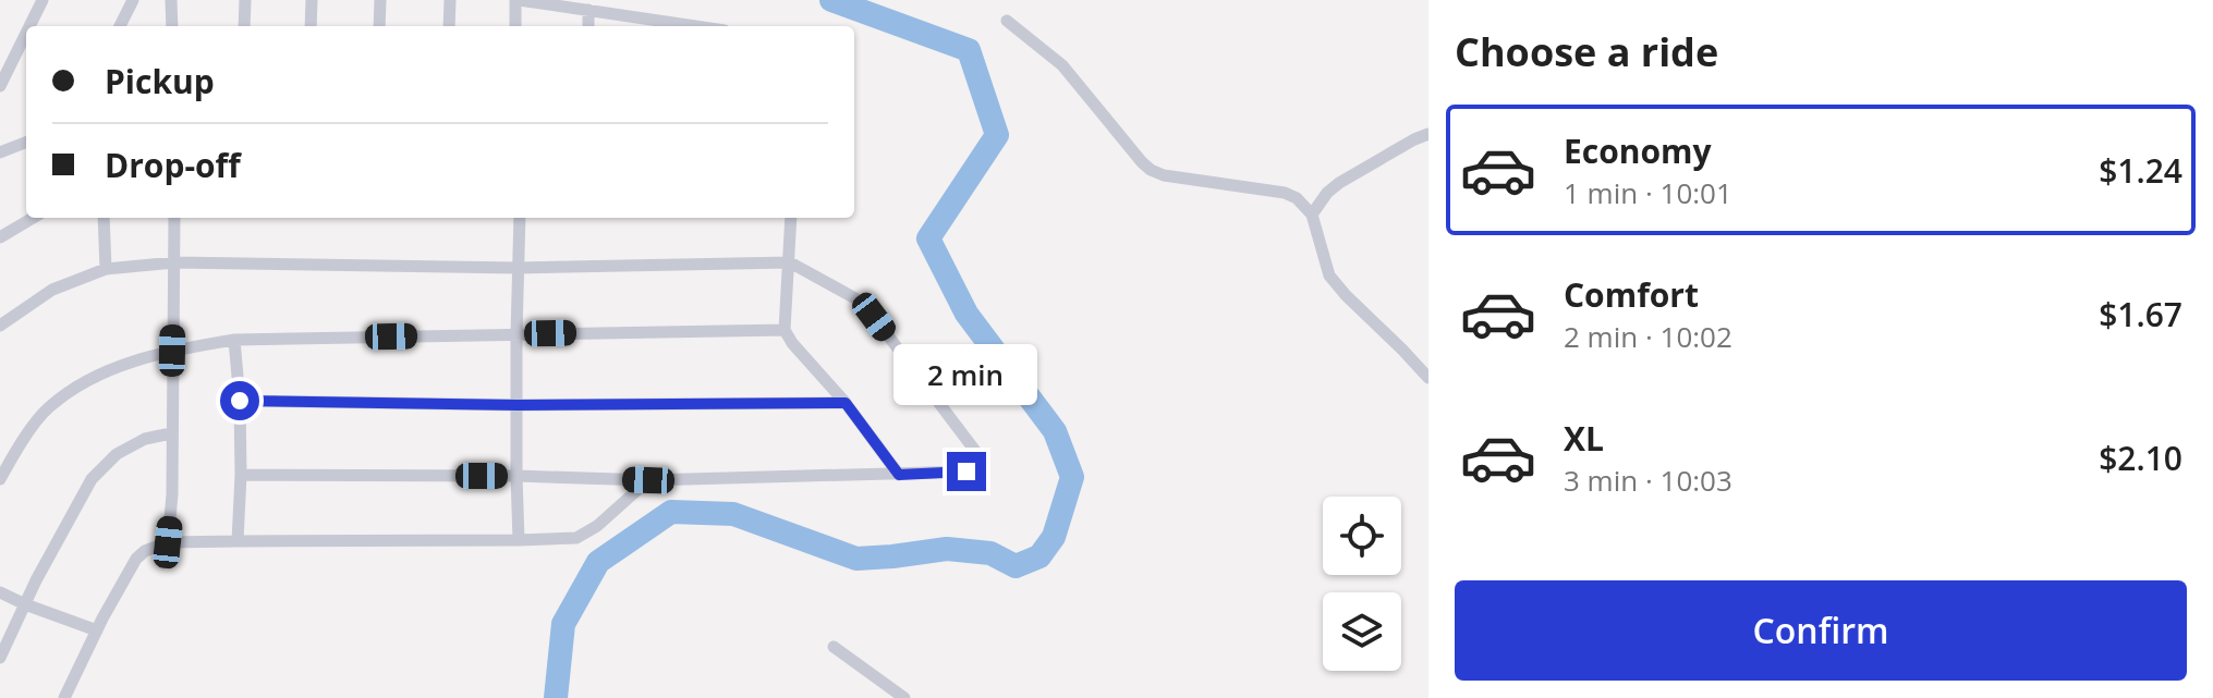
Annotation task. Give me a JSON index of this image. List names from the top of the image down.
{
  "page": {
    "heading": "Choose a ride",
    "banner": ["Pickup", "Drop-off"],
    "list": [
      {
        "name": "Economy",
        "note": "1 min · 10:01",
        "value": "$1.24"
      },
      {
        "name": "Comfort",
        "note": "2 min · 10:02",
        "value": "$1.67"
      },
      {
        "name": "XL",
        "note": "3 min · 10:03",
        "value": "$2.10"
      }
    ],
    "bubble": "2 min",
    "buttons": "Confirm"
  }
}
